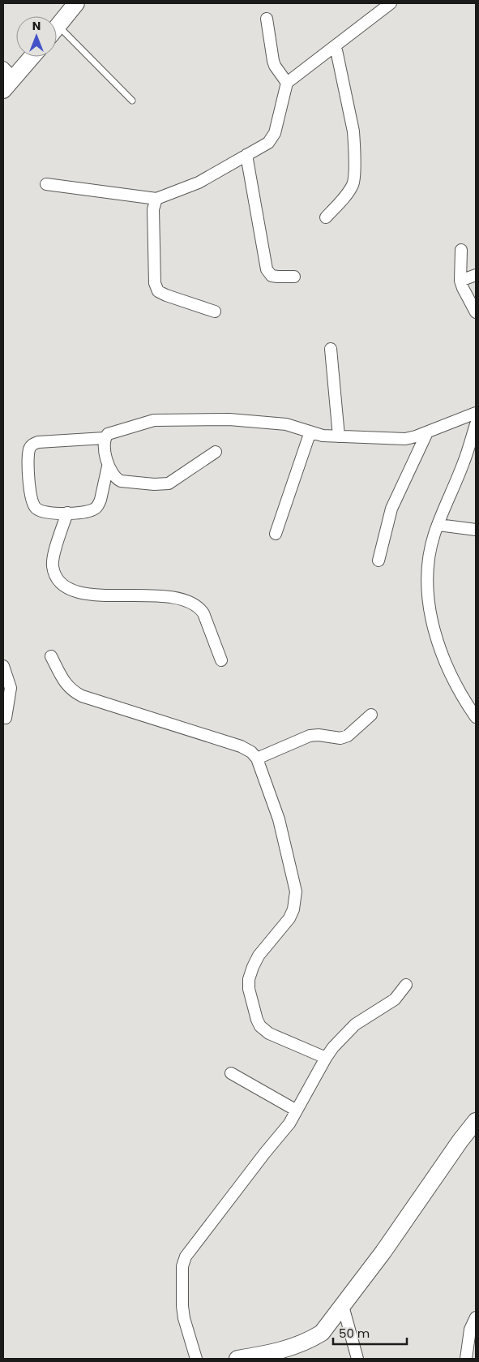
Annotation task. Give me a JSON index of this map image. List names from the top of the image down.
{
  "scale_bar": "50 m",
  "north": "top"
}
